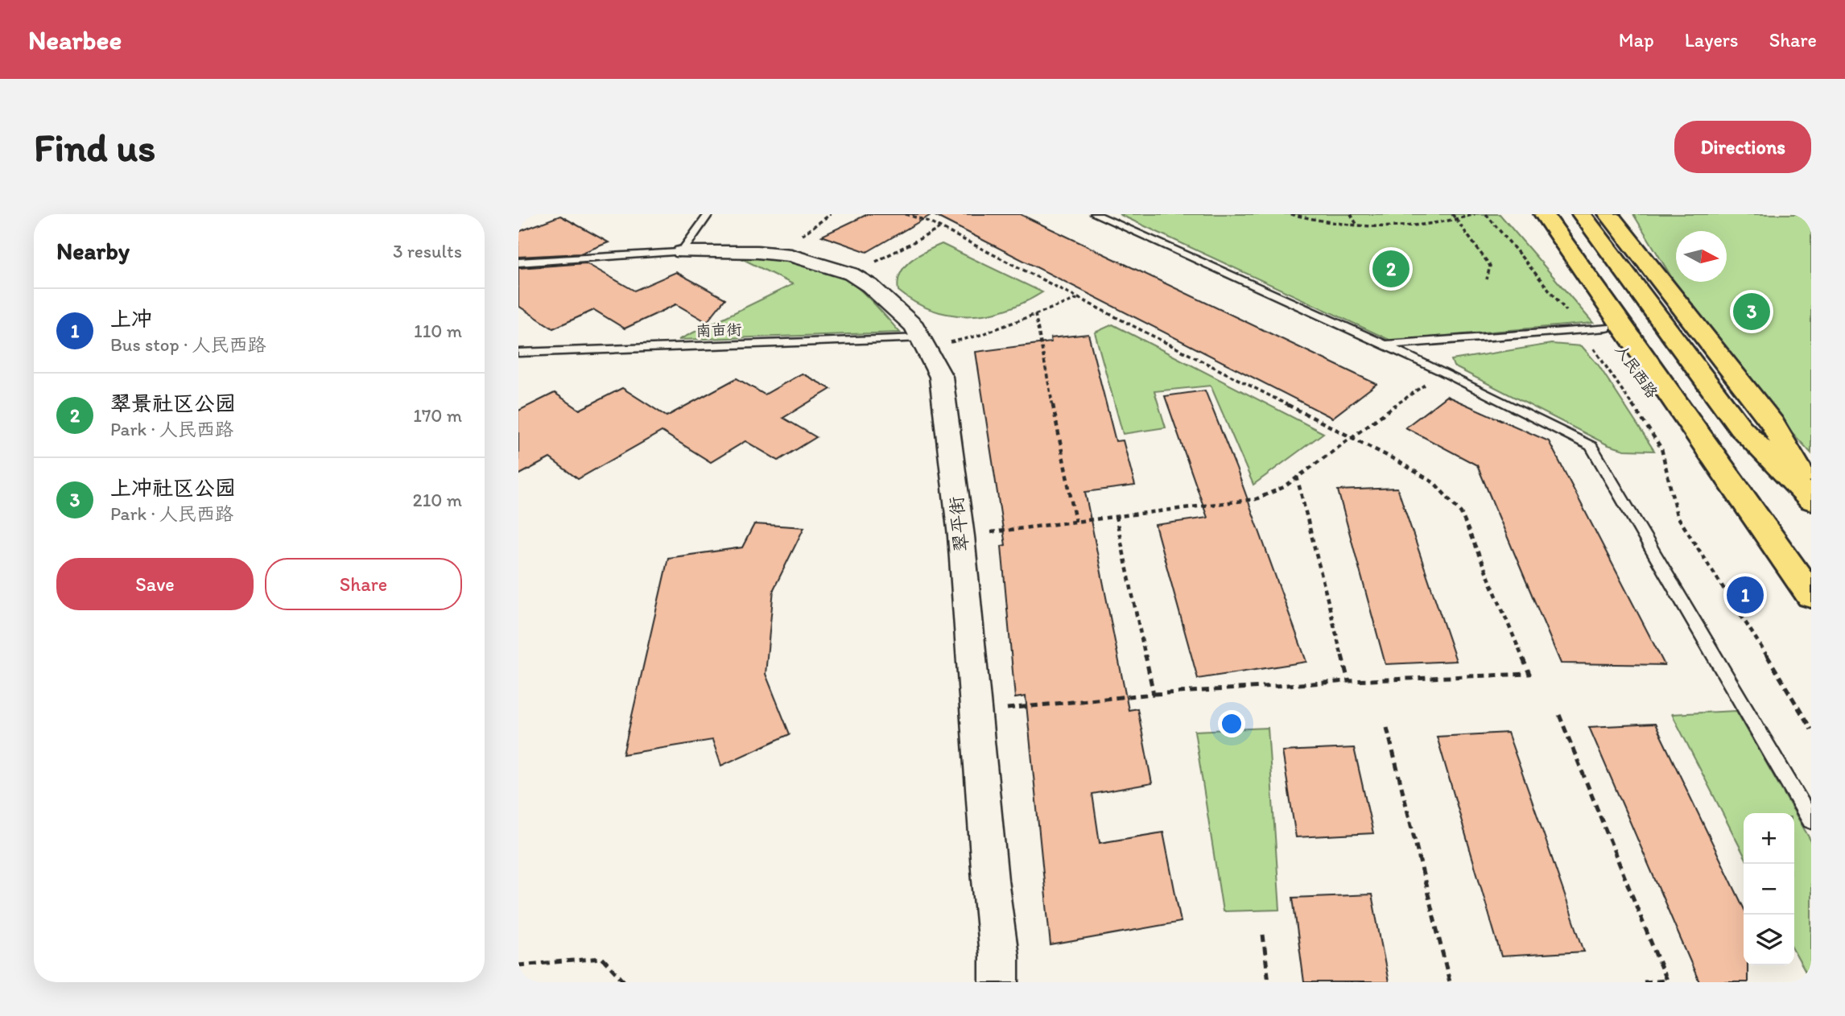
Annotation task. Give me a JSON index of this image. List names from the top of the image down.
{
  "streets": {
    "main road": ["人民西路"],
    "street": ["翠平街"],
    "lane": ["南亩街"]
  },
  "crossings": [
    ["南亩街", "翠平街"]
  ],
  "north": "right",
  "page": {
    "header": "Nearbee",
    "nav": ["Map", "Layers", "Share"],
    "buttons": [
      "Directions",
      ["Save", "Share"]
    ],
    "title": "Find us",
    "heading": ["Nearby", "3 results"],
    "pins": ["2", "3", "1"],
    "list": [
      {
        "mark": "1",
        "name": "上冲",
        "note": "Bus stop · 人民西路",
        "value": "110 m"
      },
      {
        "mark": "2",
        "name": "翠景社区公园",
        "note": "Park · 人民西路",
        "value": "170 m"
      },
      {
        "mark": "3",
        "name": "上冲社区公园",
        "note": "Park · 人民西路",
        "value": "210 m"
      }
    ],
    "map_buttons": ["+", "−"]
  }
}
